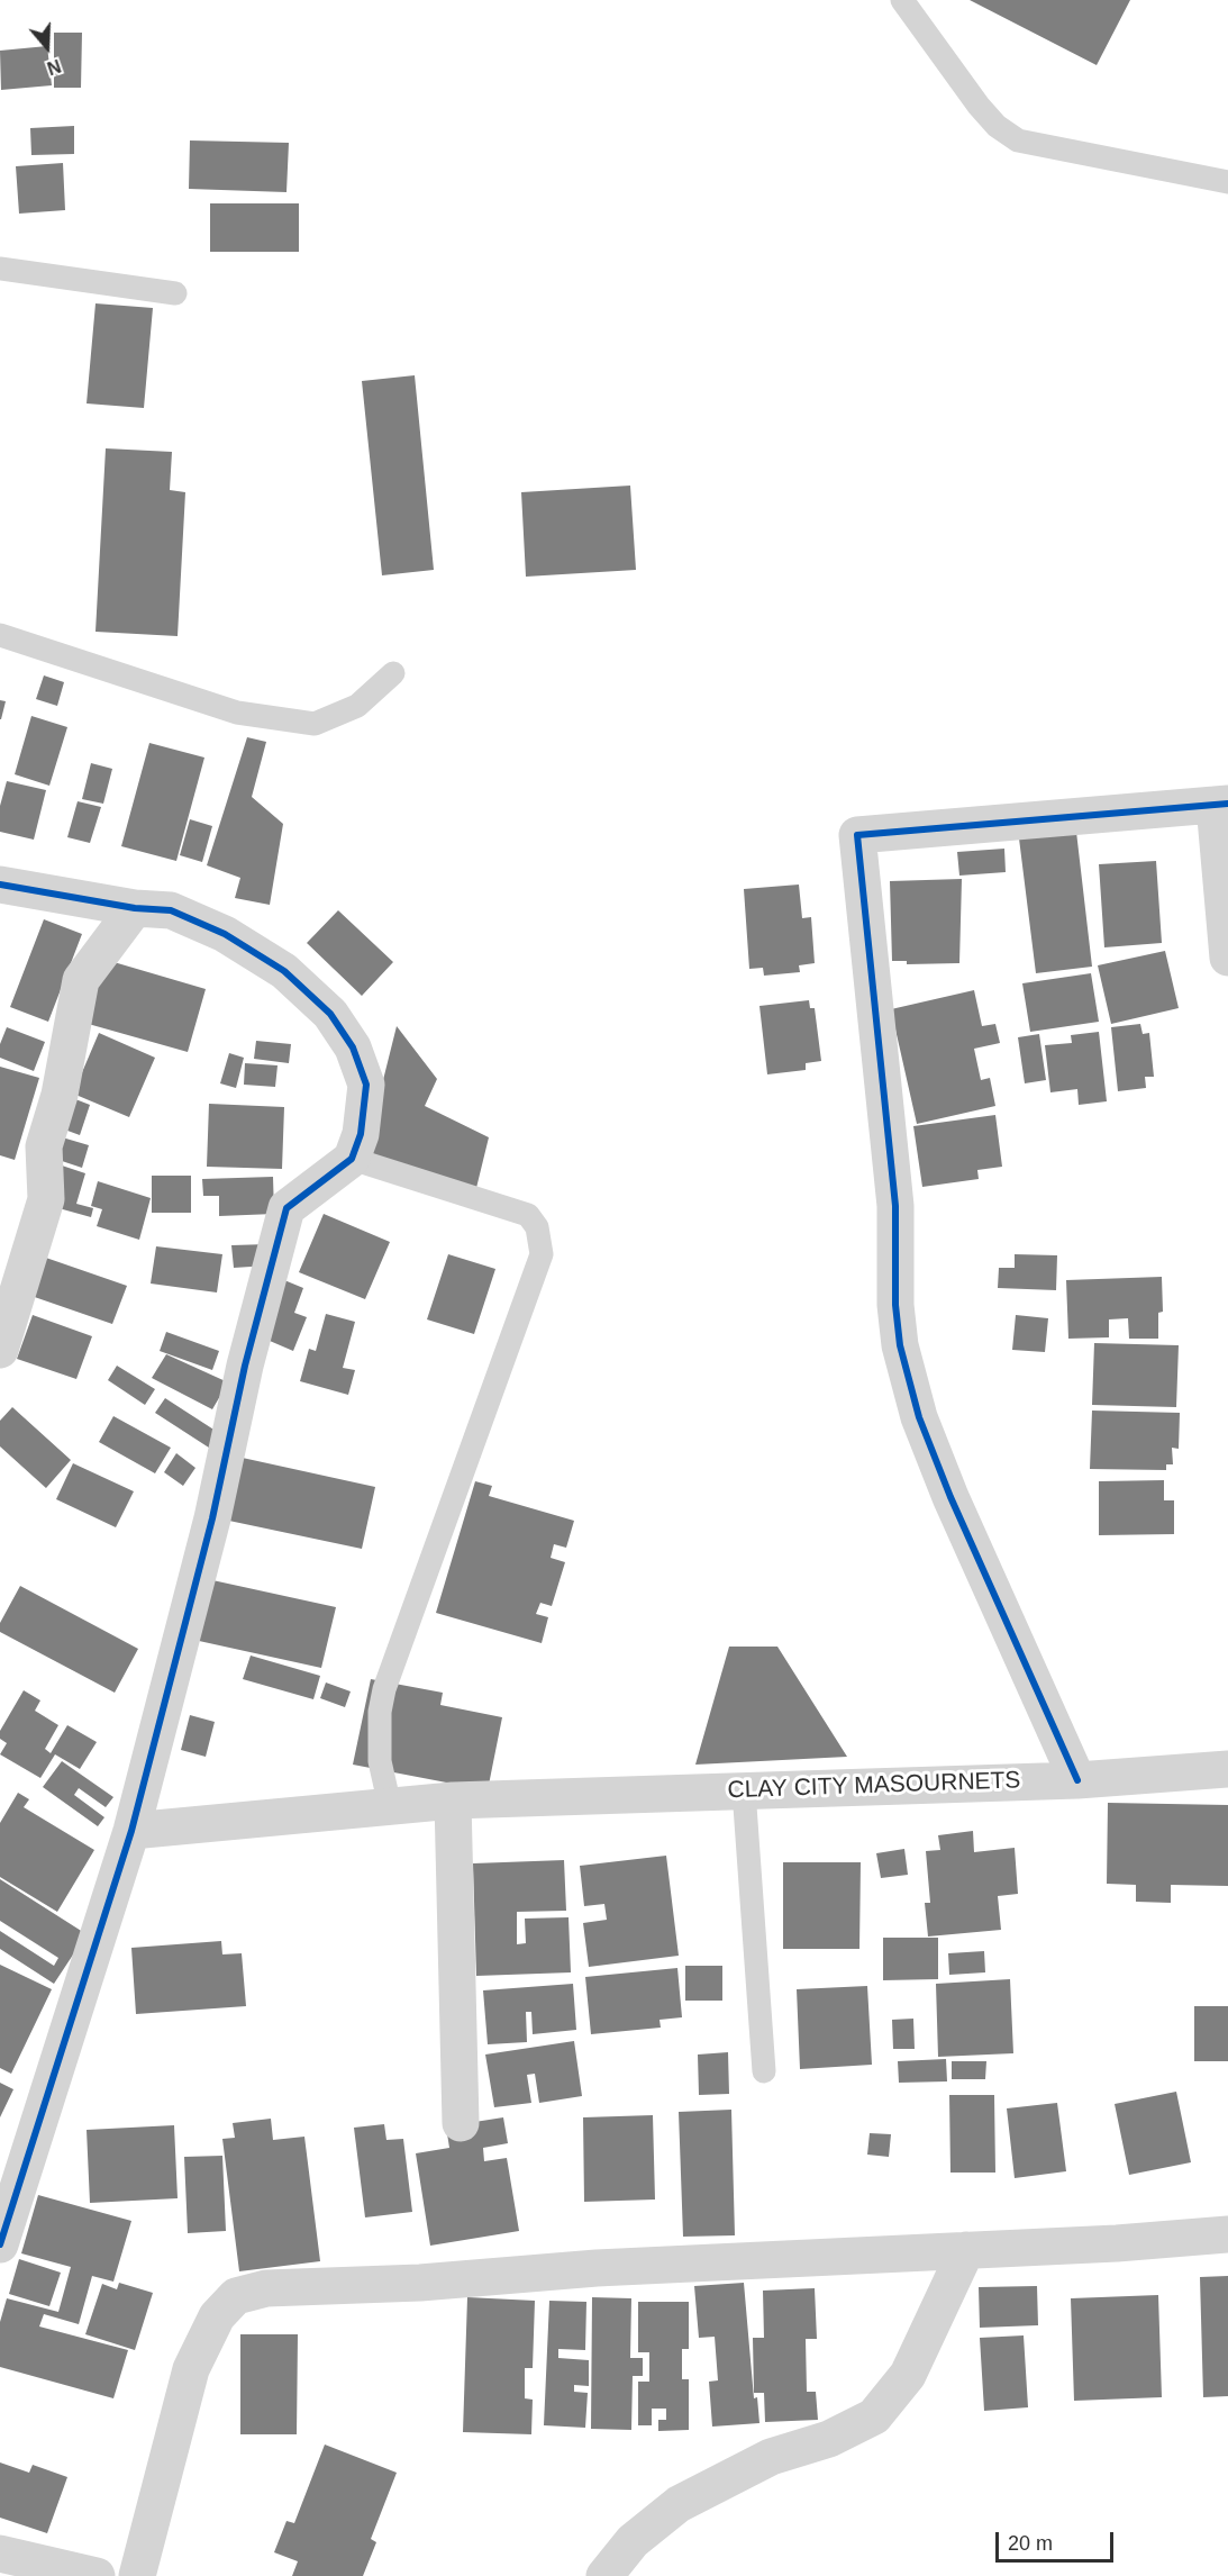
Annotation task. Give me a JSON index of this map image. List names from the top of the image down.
{
  "streets": {
    "street": ["CLAY CITY MASOURNETS"]
  },
  "scale_bar": "20 m",
  "north": "bottom"
}
